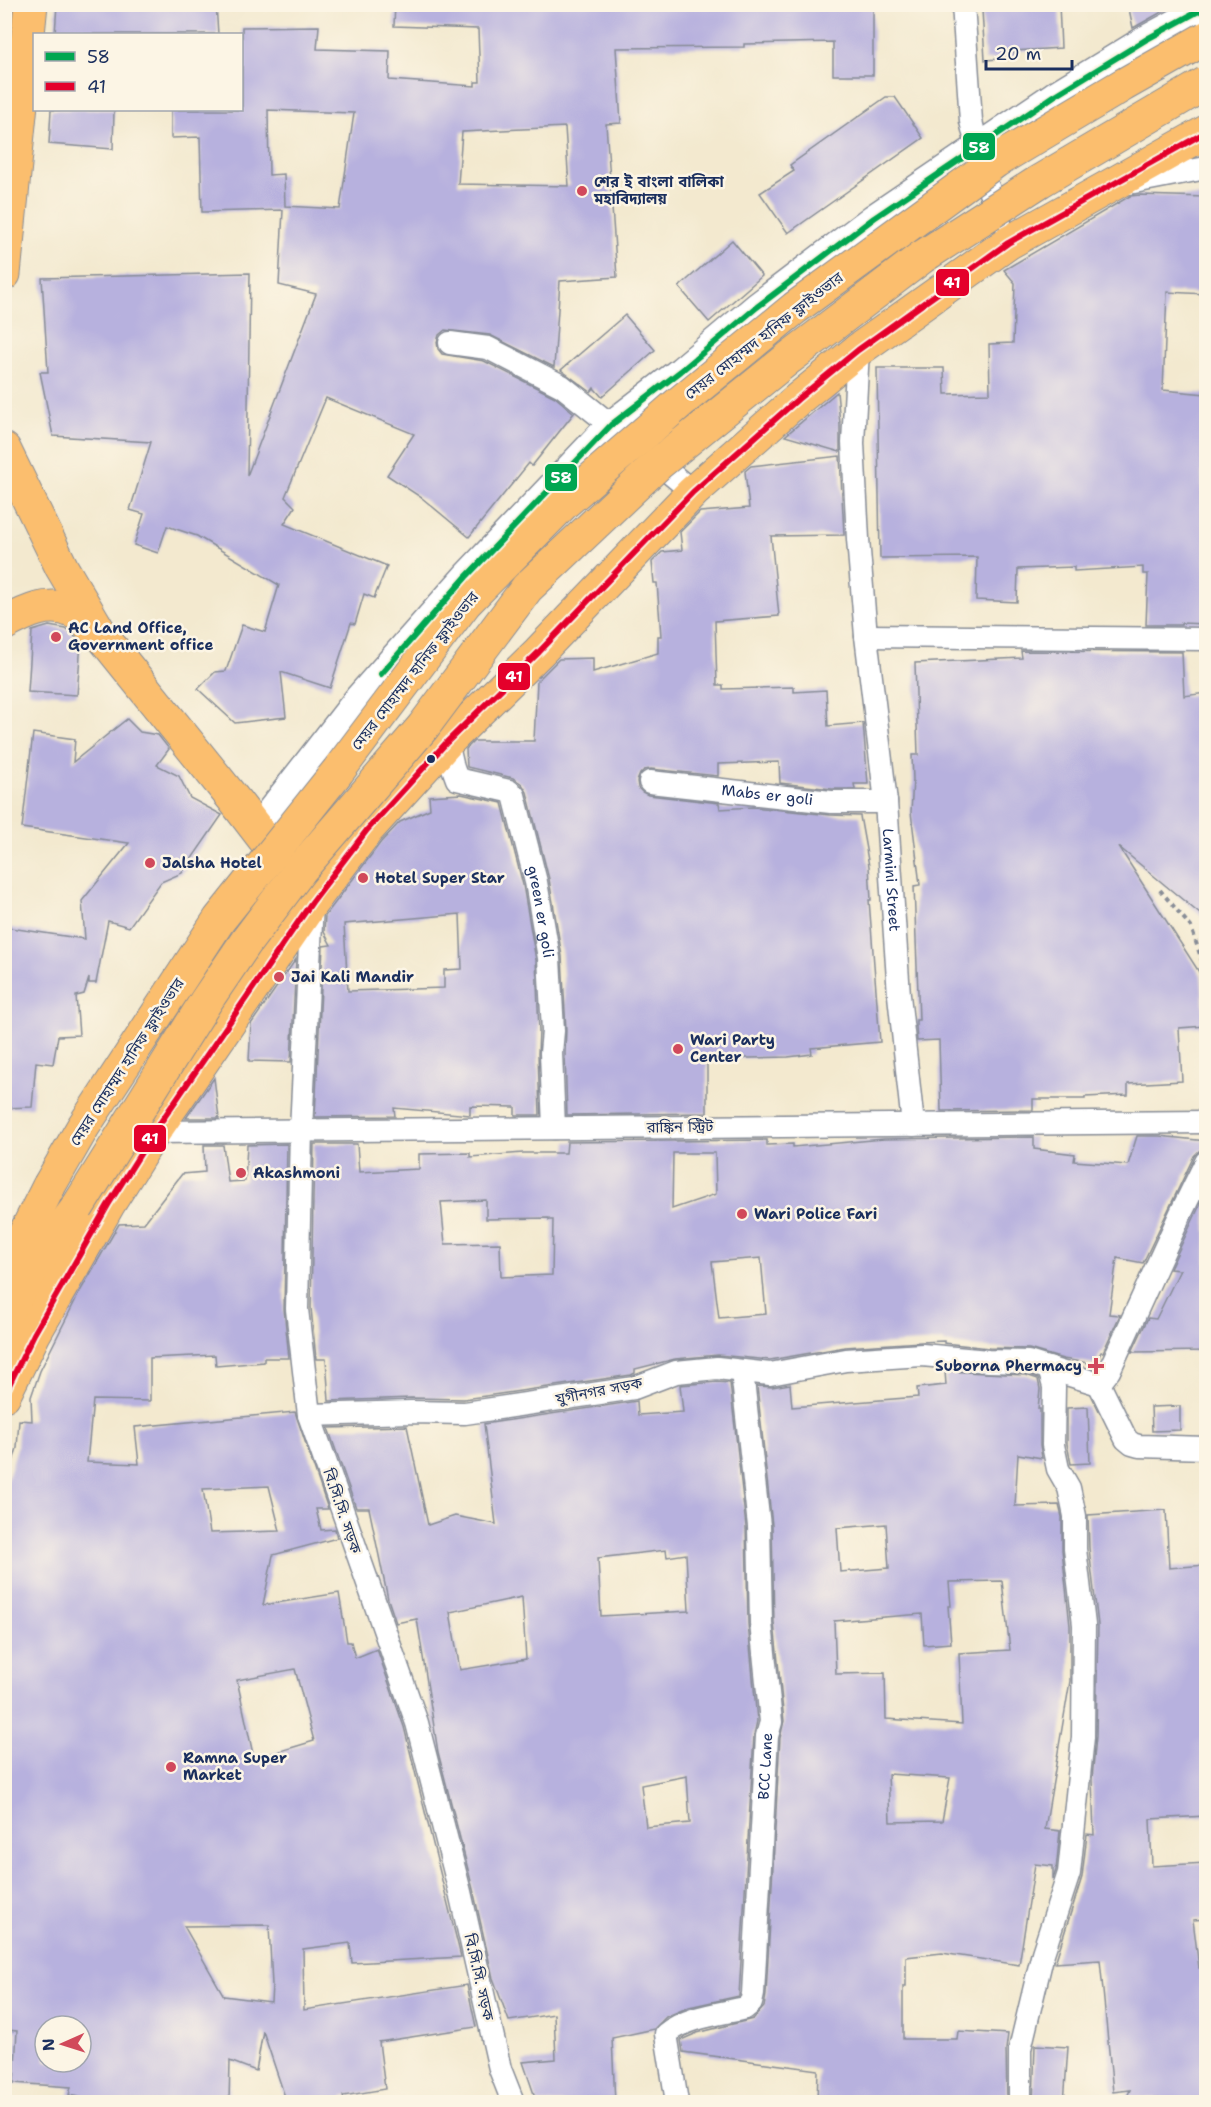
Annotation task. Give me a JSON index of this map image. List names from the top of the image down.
{
  "streets": {
    "main road": ["মেয়র মোহাম্মদ হানিফ ফ্লাইওভার"],
    "street": [
      "Mabs er goli",
      "Larmini Street",
      "green er goli",
      "রাঙ্কিন স্ট্রিট",
      "যুগীনগর সড়ক",
      "বি.সি.সি. সড়ক",
      "BCC Lane"
    ]
  },
  "crossings": [
    ["Mabs er goli", "Larmini Street"],
    ["Larmini Street", "রাঙ্কিন স্ট্রিট"],
    ["green er goli", "রাঙ্কিন স্ট্রিট"],
    ["রাঙ্কিন স্ট্রিট", "বি.সি.সি. সড়ক"],
    ["যুগীনগর সড়ক", "বি.সি.সি. সড়ক"],
    ["যুগীনগর সড়ক", "BCC Lane"]
  ],
  "places": {
    "other": [
      "শের ই বাংলা বালিকা মহাবিদ্যালয়",
      "AC Land Office, Government office",
      "Jalsha Hotel",
      "Hotel Super Star",
      "Jai Kali Mandir",
      "Wari Party Center",
      "Akashmoni",
      "Wari Police Fari",
      "Ramna Super Market"
    ],
    "health": ["Suborna Phermacy"]
  },
  "lines": ["transit line 58", "transit line 41"],
  "legend": ["58", "41"],
  "scale_bar": "20 m",
  "north": "left"
}
